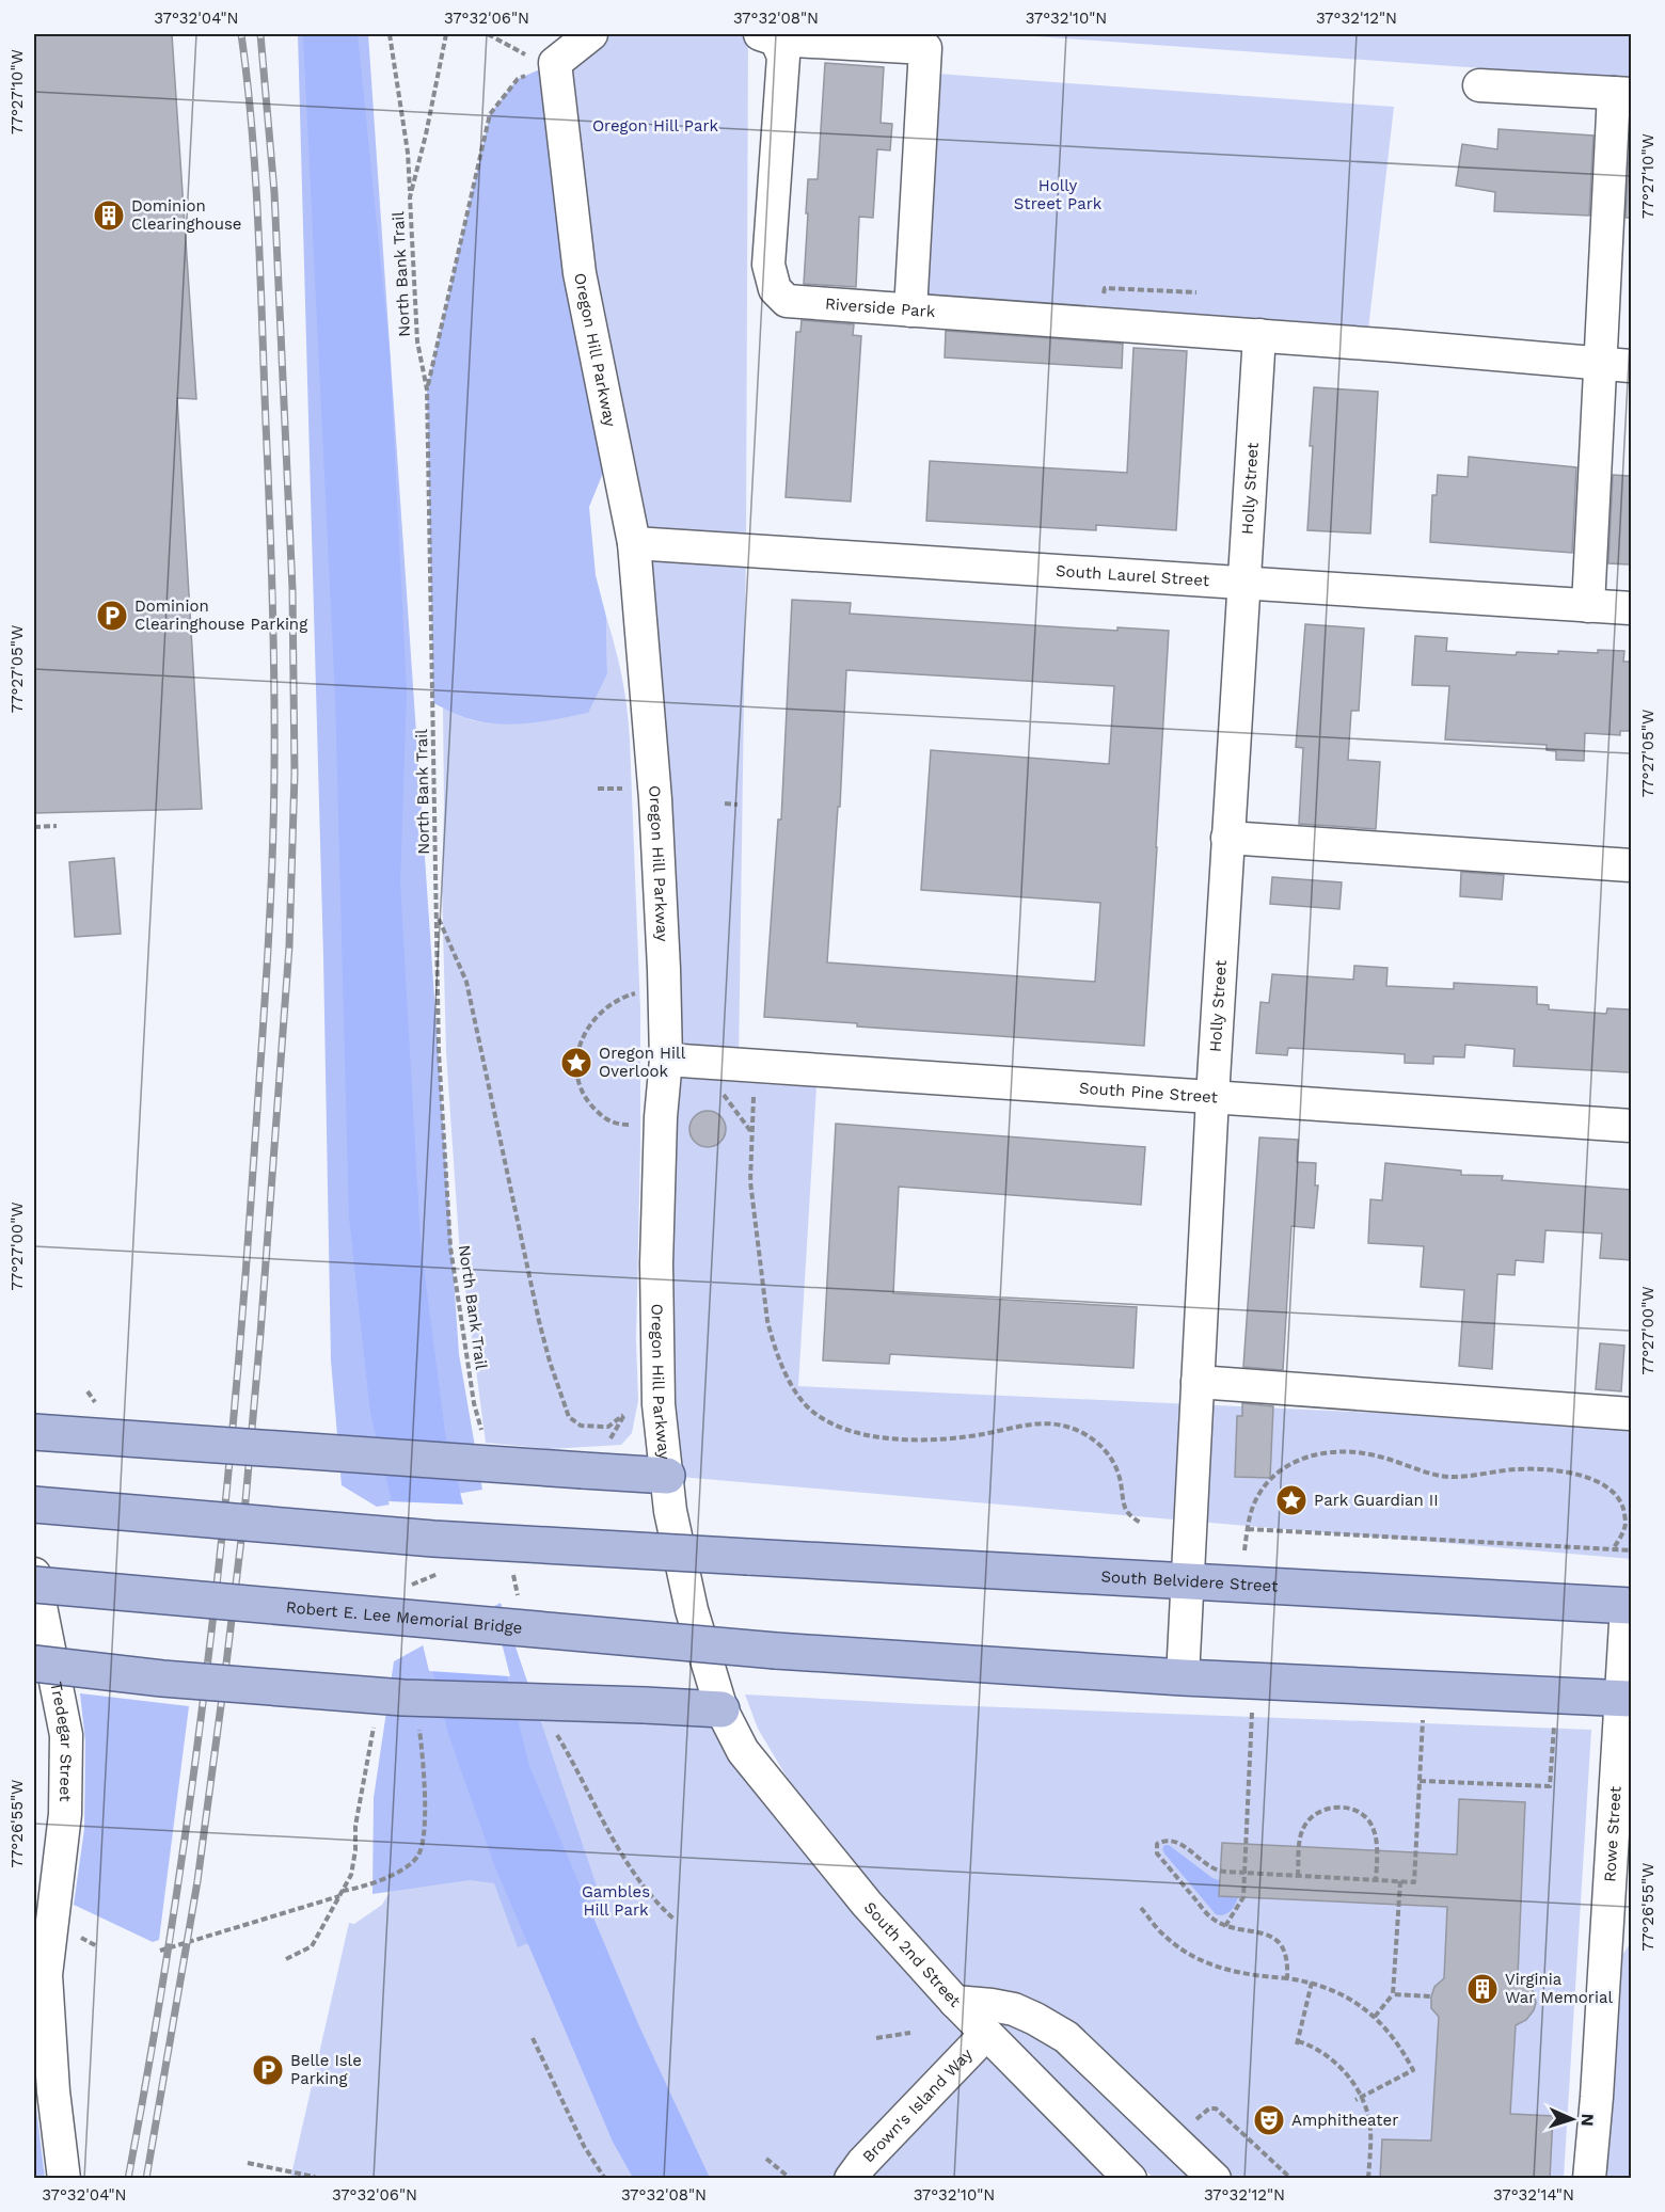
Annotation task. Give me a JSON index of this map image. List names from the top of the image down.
{
  "streets": {
    "main road": ["South Belvidere Street", "Robert E. Lee Memorial Bridge"],
    "street": [
      "Riverside Park",
      "Oregon Hill Parkway",
      "Holly Street",
      "South Laurel Street",
      "South Pine Street",
      "Tredegar Street",
      "Rowe Street",
      "South 2nd Street",
      "Brown's Island Way"
    ],
    "path": ["North Bank Trail"]
  },
  "crossings": [
    ["Riverside Park", "Holly Street"],
    ["Oregon Hill Parkway", "South Laurel Street"],
    ["Oregon Hill Parkway", "South Pine Street"],
    ["Oregon Hill Parkway", "South 2nd Street"],
    ["Holly Street", "South Laurel Street"],
    ["Holly Street", "South Pine Street"],
    ["Holly Street", "South Belvidere Street"],
    ["Holly Street", "Robert E. Lee Memorial Bridge"],
    ["South Belvidere Street", "Rowe Street"],
    ["South 2nd Street", "Brown's Island Way"]
  ],
  "parks": ["Oregon Hill Park", "Holly Street Park", "Gambles Hill Park"],
  "places": {
    "building": ["Dominion Clearinghouse", "Virginia War Memorial"],
    "parking": ["Dominion Clearinghouse Parking", "Belle Isle Parking"],
    "place": ["Oregon Hill Overlook", "Park Guardian II"],
    "theatre": ["Amphitheater"]
  },
  "north": "right",
  "coordinates": [
    "37°32'04\"N",
    "37°32'06\"N",
    "37°32'08\"N",
    "37°32'10\"N",
    "37°32'12\"N",
    "77°27'10\"W",
    "77°27'05\"W",
    "77°27'00\"W",
    "77°26'55\"W",
    "37°32'14\"N"
  ]
}
